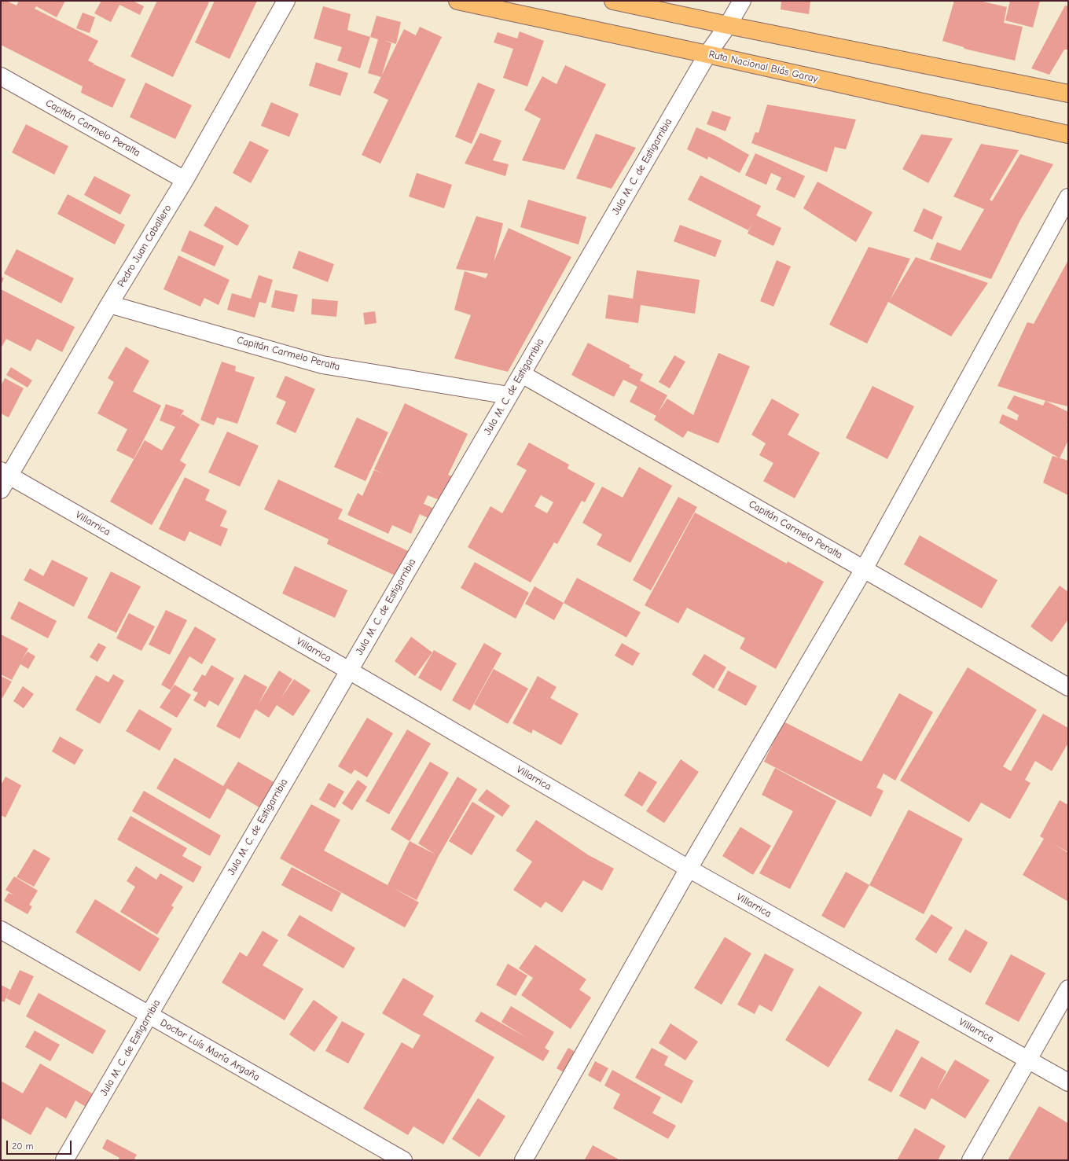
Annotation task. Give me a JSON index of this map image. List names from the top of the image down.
{
  "streets": {
    "highway": ["Ruta Nacional Blás Garay"],
    "street": [
      "Capitán Carmelo Peralta",
      "Jula M. C. de Estigarribia",
      "Pedro Juan Caballero",
      "Villarrica",
      "Doctor Luís María Argaña"
    ]
  },
  "crossings": [
    ["Ruta Nacional Blás Garay", "Jula M. C. de Estigarribia"],
    ["Capitán Carmelo Peralta", "Jula M. C. de Estigarribia"],
    ["Capitán Carmelo Peralta", "Pedro Juan Caballero"],
    ["Jula M. C. de Estigarribia", "Villarrica"],
    ["Jula M. C. de Estigarribia", "Doctor Luís María Argaña"],
    ["Pedro Juan Caballero", "Villarrica"]
  ],
  "scale_bar": "20 m"
}
